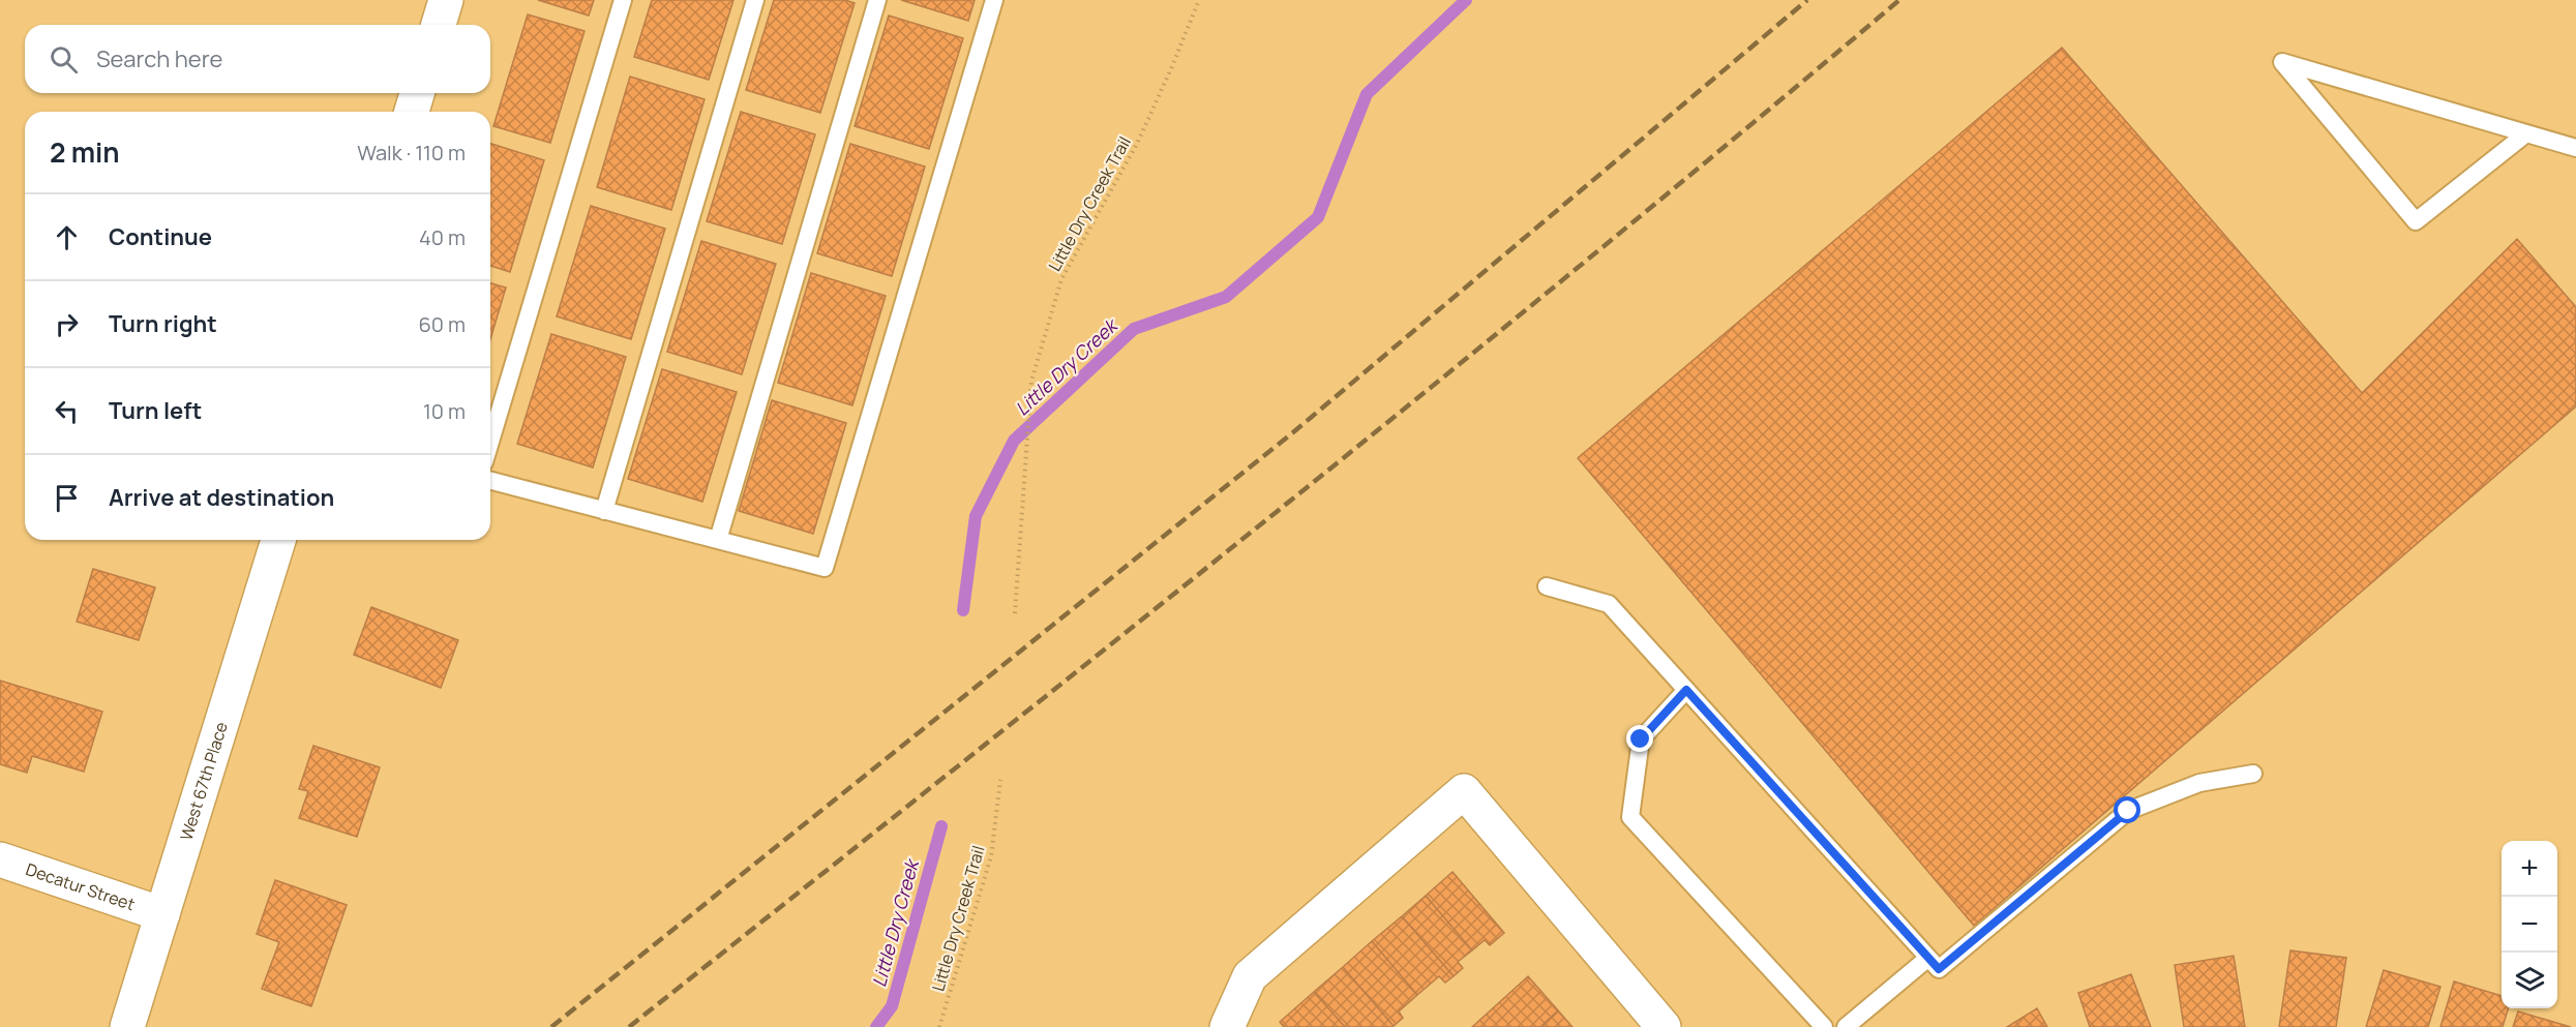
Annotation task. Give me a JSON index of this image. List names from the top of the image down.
{
  "streets": {
    "street": ["West 67th Place", "Decatur Street"],
    "path": ["Little Dry Creek Trail"]
  },
  "crossings": [
    ["West 67th Place", "Decatur Street"]
  ],
  "water": ["Little Dry Creek"],
  "page": {
    "search": "Search here",
    "heading": ["2 min", "Walk · 110 m"],
    "list": [
      ["Continue", "40 m"],
      ["Turn right", "60 m"],
      ["Turn left", "10 m"],
      "Arrive at destination"
    ],
    "map_buttons": ["+", "−"]
  }
}
